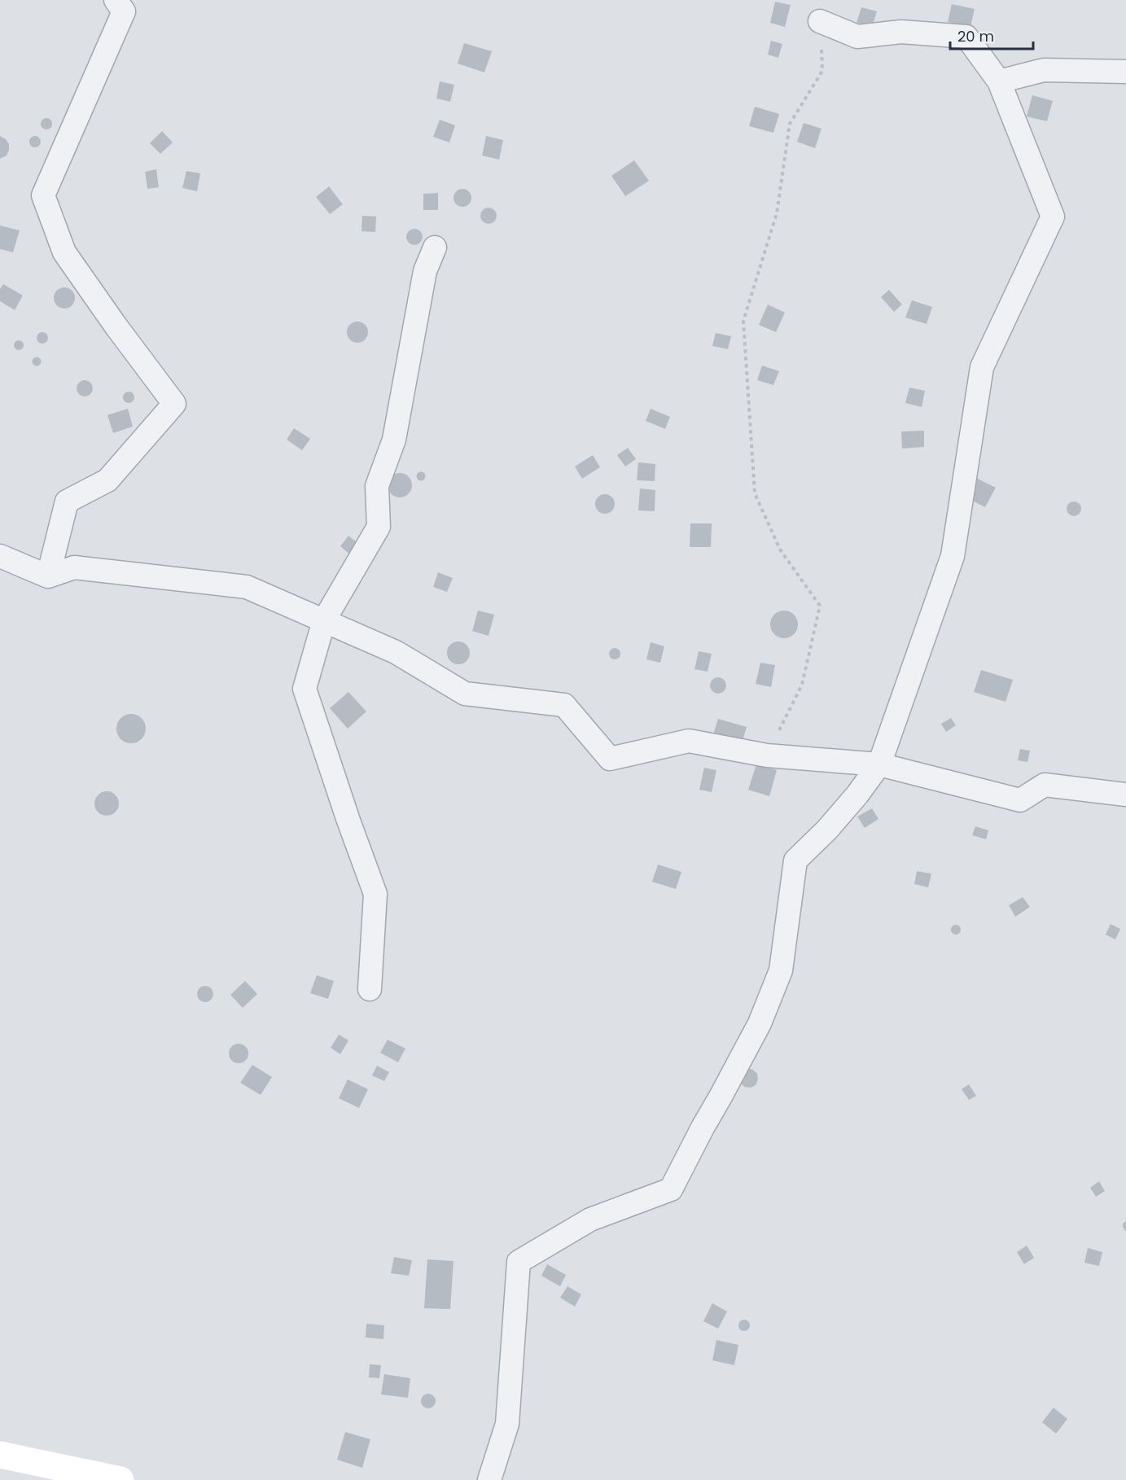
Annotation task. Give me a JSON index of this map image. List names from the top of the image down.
{
  "scale_bar": "20 m"
}
